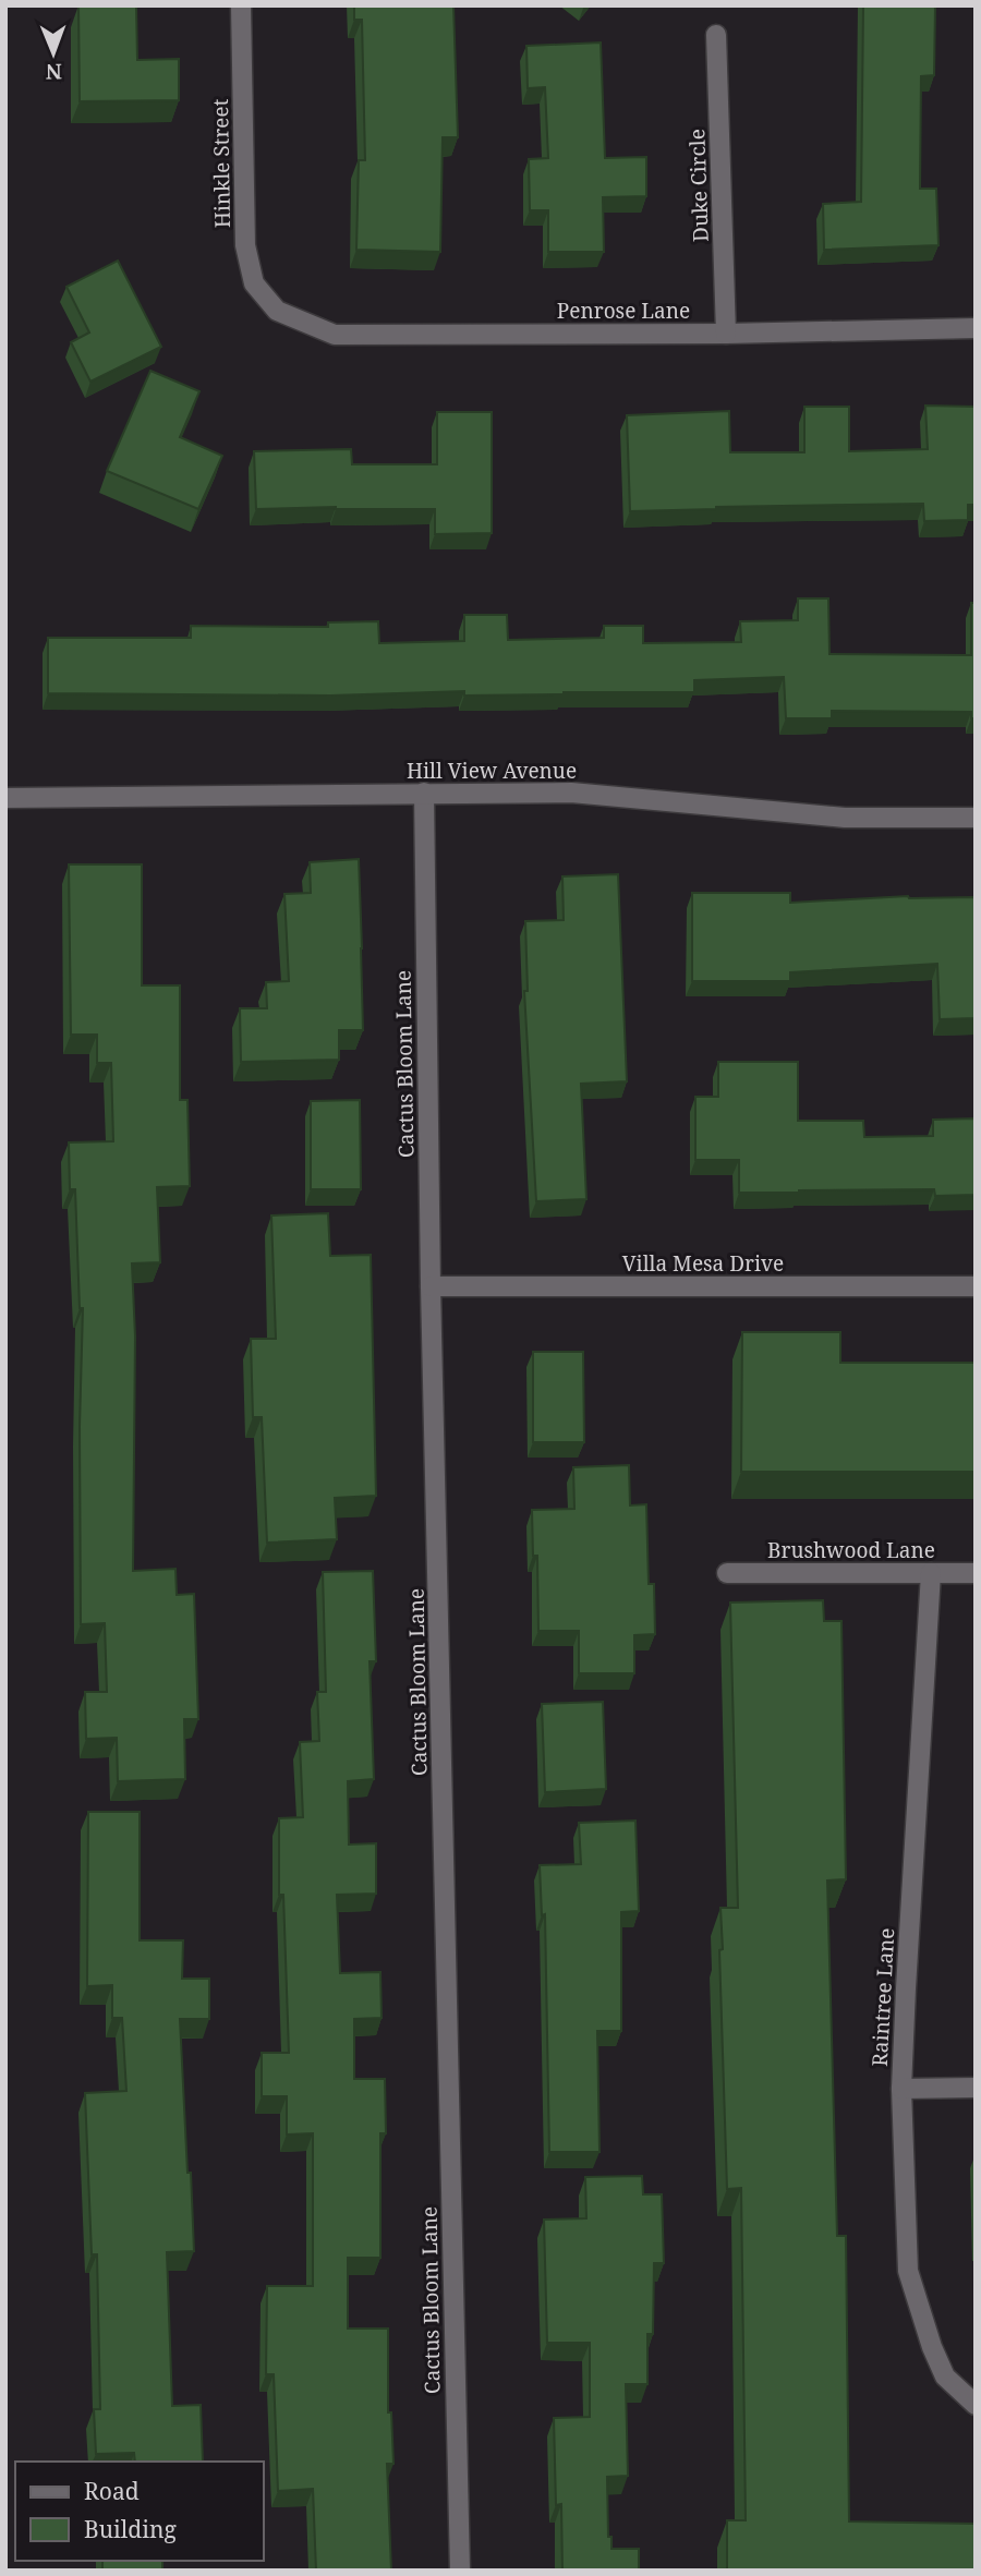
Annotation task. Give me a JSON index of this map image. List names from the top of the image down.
{
  "streets": {
    "street": [
      "Hinkle Street",
      "Duke Circle",
      "Penrose Lane",
      "Hill View Avenue",
      "Cactus Bloom Lane",
      "Villa Mesa Drive",
      "Brushwood Lane",
      "Raintree Lane"
    ]
  },
  "crossings": [
    ["Hinkle Street", "Penrose Lane"],
    ["Duke Circle", "Penrose Lane"],
    ["Hill View Avenue", "Cactus Bloom Lane"],
    ["Cactus Bloom Lane", "Villa Mesa Drive"],
    ["Brushwood Lane", "Raintree Lane"]
  ],
  "legend": ["Road", "Building"],
  "north": "bottom"
}
